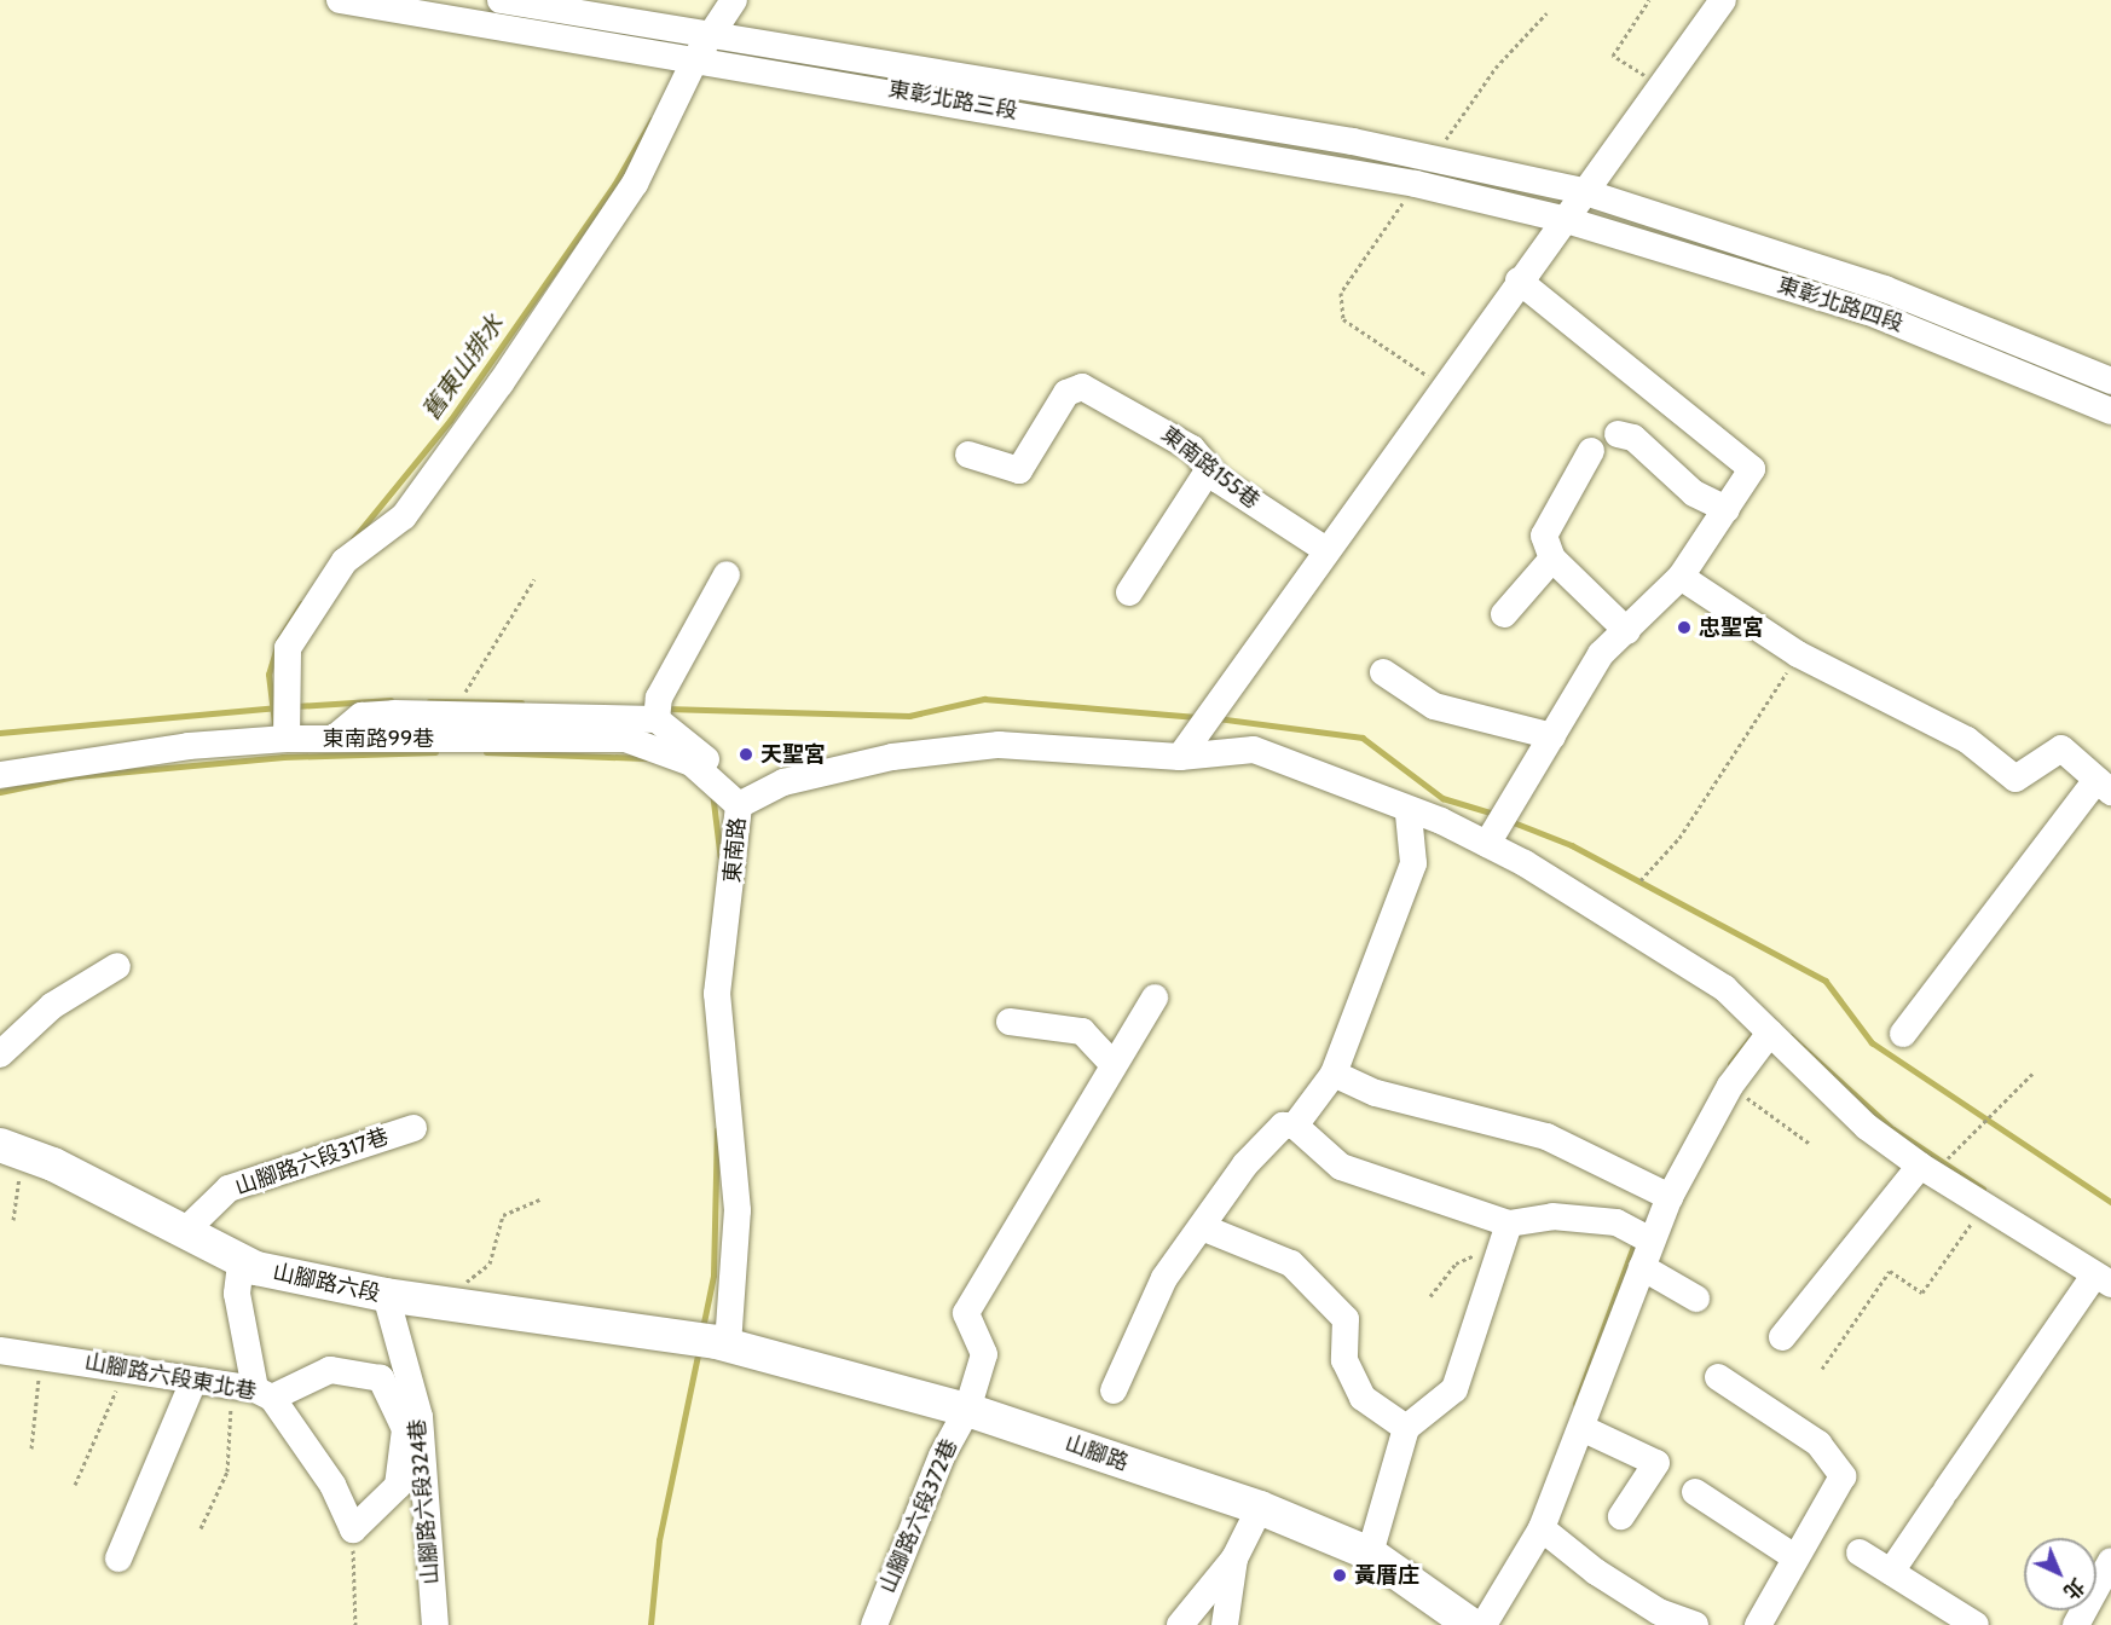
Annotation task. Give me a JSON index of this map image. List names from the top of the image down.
{
  "streets": {
    "main road": ["山腳路六段", "山腳路"],
    "street": [
      "東彰北路三段",
      "東彰北路四段",
      "東南路155巷",
      "東南路99巷",
      "東南路",
      "山腳路六段317巷",
      "山腳路六段東北巷",
      "山腳路六段324巷",
      "山腳路六段372巷"
    ]
  },
  "crossings": [
    ["東彰北路三段", "東彰北路四段"],
    ["東南路99巷", "東南路"],
    ["東南路", "山腳路六段"],
    ["東南路", "山腳路"],
    ["山腳路六段317巷", "山腳路六段"],
    ["山腳路六段", "山腳路"],
    ["山腳路六段", "山腳路六段324巷"],
    ["山腳路", "山腳路六段372巷"]
  ],
  "water": ["舊東山排水"],
  "places": ["忠聖宮", "天聖宮", "黃厝庄"],
  "north": "bottom right"
}
